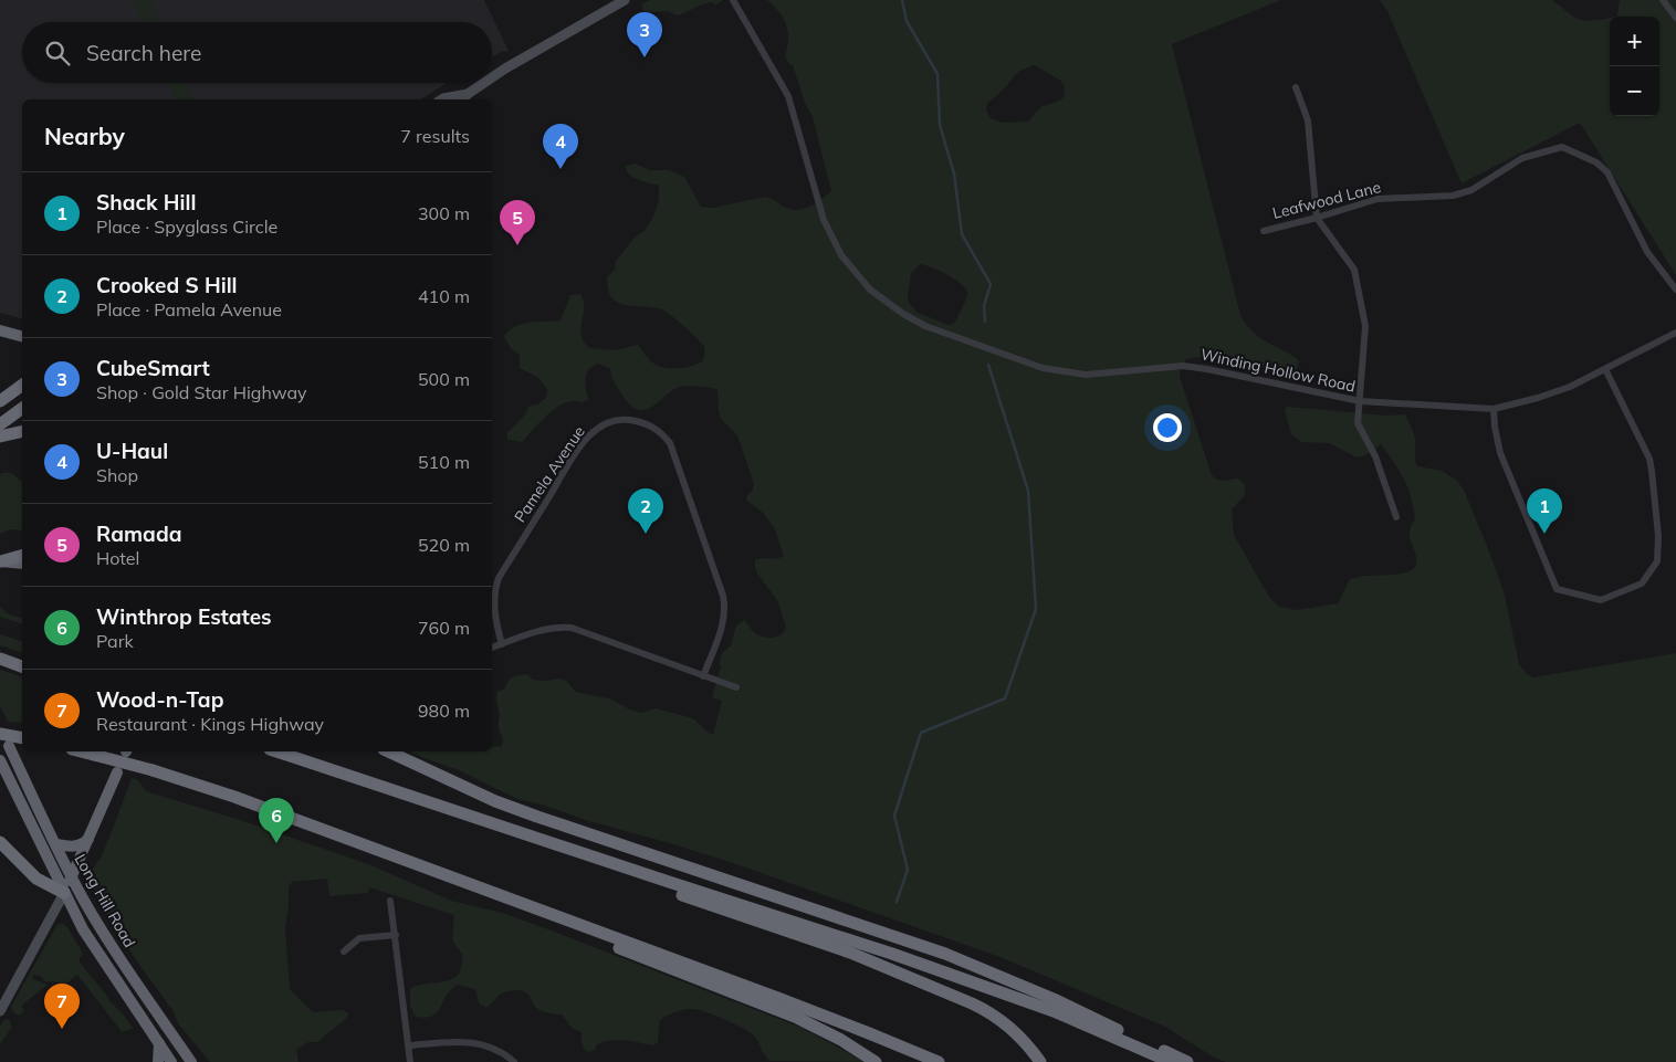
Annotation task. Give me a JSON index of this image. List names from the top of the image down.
{
  "streets": {
    "highway": ["Long Hill Road"],
    "street": ["Leafwood Lane", "Winding Hollow Road", "Pamela Avenue"]
  },
  "page": {
    "pins": [
      "3",
      "4",
      "5",
      "1",
      "2",
      "6",
      "7"
    ],
    "map_buttons": ["+", "−"],
    "search": "Search here",
    "heading": ["Nearby", "7 results"],
    "list": [
      {
        "mark": "1",
        "name": "Shack Hill",
        "note": "Place · Spyglass Circle",
        "value": "300 m"
      },
      {
        "mark": "2",
        "name": "Crooked S Hill",
        "note": "Place · Pamela Avenue",
        "value": "410 m"
      },
      {
        "mark": "3",
        "name": "CubeSmart",
        "note": "Shop · Gold Star Highway",
        "value": "500 m"
      },
      {
        "mark": "4",
        "name": "U-Haul",
        "note": "Shop",
        "value": "510 m"
      },
      {
        "mark": "5",
        "name": "Ramada",
        "note": "Hotel",
        "value": "520 m"
      },
      {
        "mark": "6",
        "name": "Winthrop Estates",
        "note": "Park",
        "value": "760 m"
      },
      {
        "mark": "7",
        "name": "Wood-n-Tap",
        "note": "Restaurant · Kings Highway",
        "value": "980 m"
      }
    ]
  }
}
